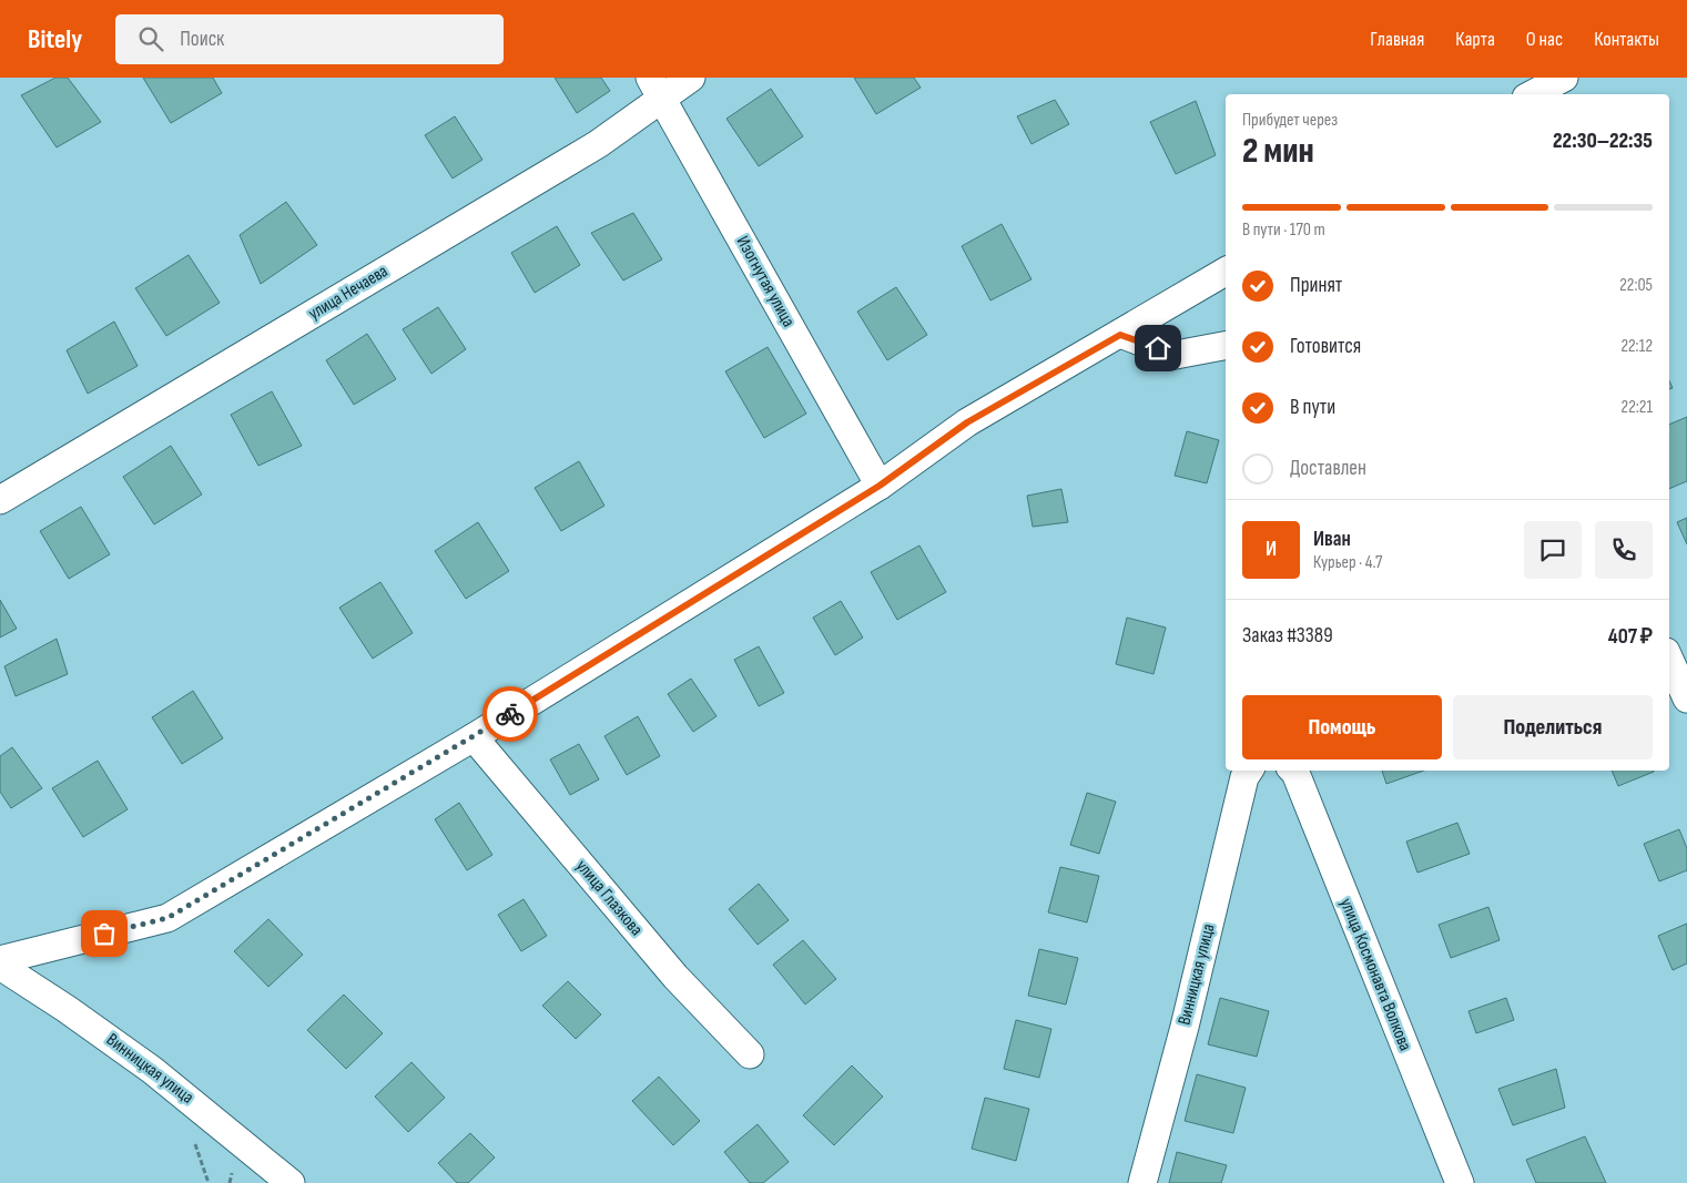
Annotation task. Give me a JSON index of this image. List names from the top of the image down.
{
  "streets": {
    "street": [
      "Изогнутая улица",
      "улица Нечаева",
      "улица Глазкова",
      "Винницкая улица",
      "улица Космонавта Волкова"
    ]
  },
  "crossings": [
    ["Изогнутая улица", "улица Нечаева"]
  ],
  "page": {
    "header": "Bitely",
    "search": "Поиск",
    "nav": [
      "Главная",
      "Карта",
      "О нас",
      "Контакты"
    ],
    "heading": ["2 мин", "Прибудет через", "22:30–22:35"],
    "panel": [
      "Иван",
      "Курьер · 4.7",
      "Заказ #3389",
      "407 ₽"
    ],
    "bar": "В пути · 170 m",
    "list": [
      ["Принят", "22:05"],
      ["Готовится", "22:12"],
      ["В пути", "22:21"],
      "Доставлен"
    ],
    "round": "И",
    "buttons": ["Помощь", "Поделиться"]
  }
}
